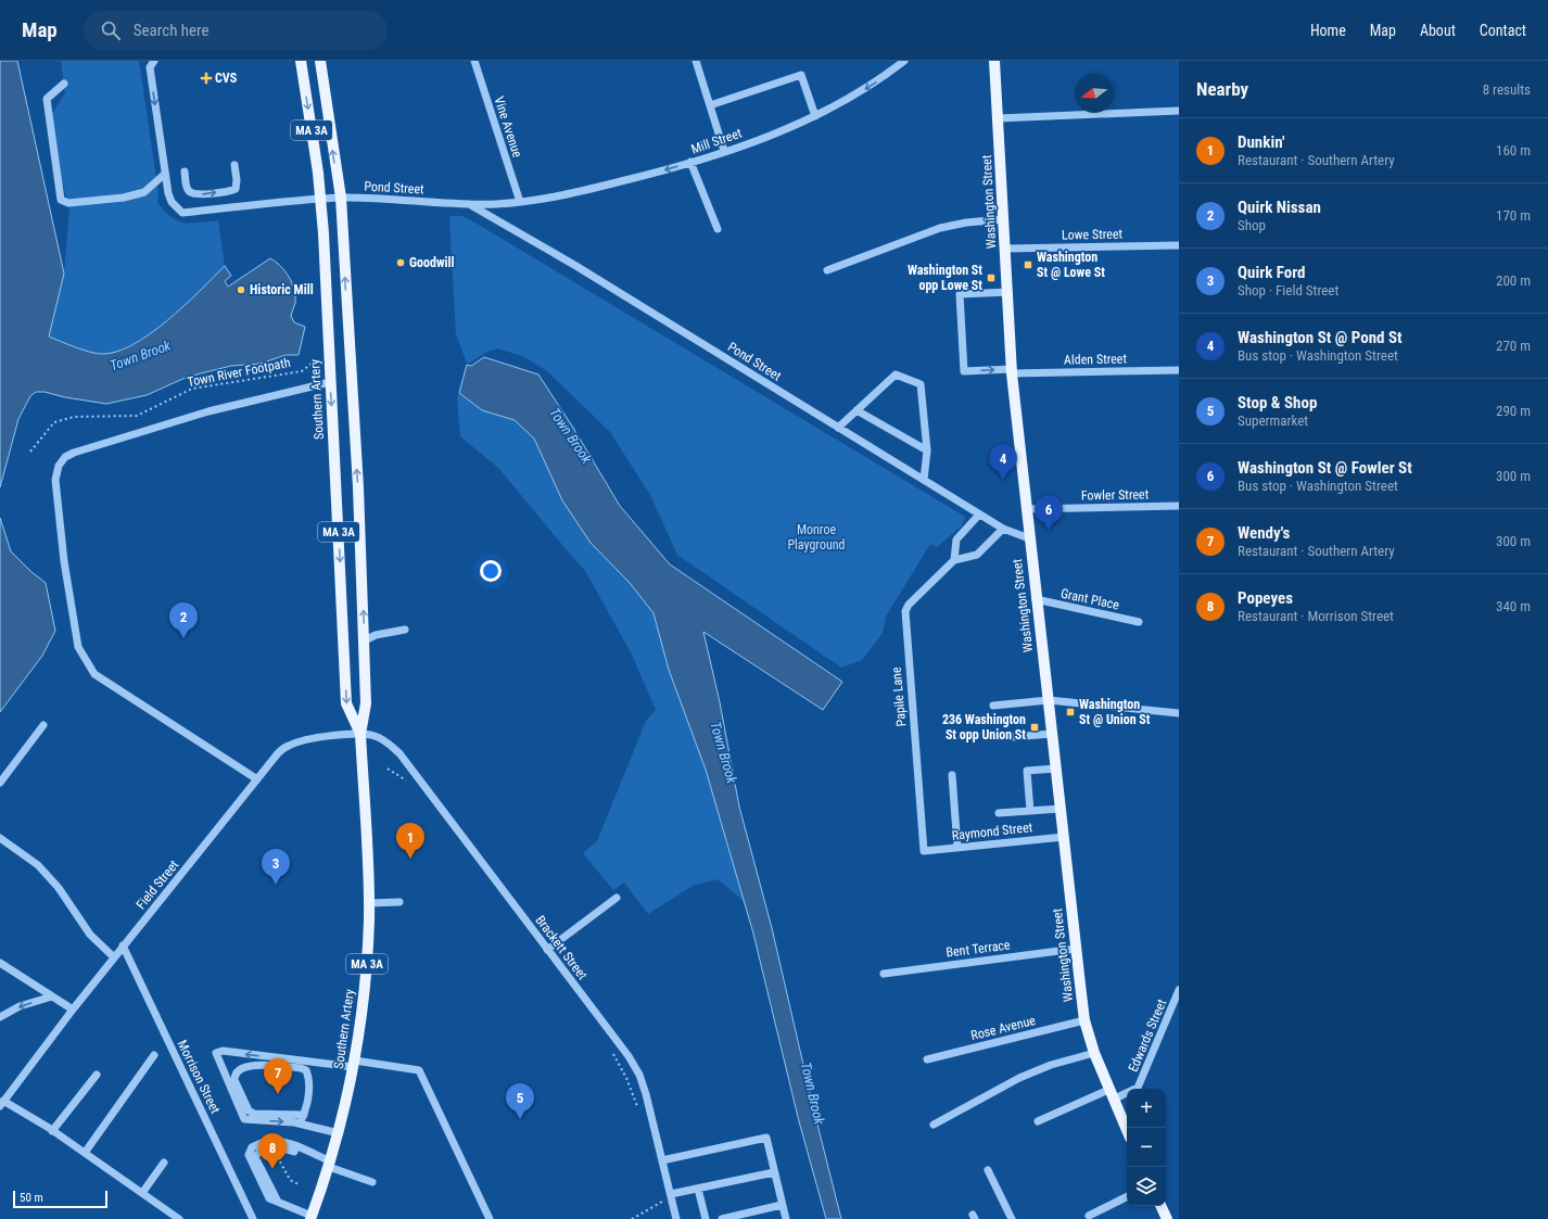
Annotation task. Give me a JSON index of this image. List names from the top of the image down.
{
  "streets": {
    "main road": ["MA 3A", "Washington Street", "Southern Artery"],
    "street": [
      "Vine Avenue",
      "Mill Street",
      "Pond Street",
      "Lowe Street",
      "Alden Street",
      "Fowler Street",
      "Grant Place",
      "Papile Lane",
      "Raymond Street",
      "Field Street",
      "Brackett Street",
      "Bent Terrace",
      "Rose Avenue",
      "Edwards Street",
      "Morrison Street"
    ],
    "path": ["Town River Footpath"]
  },
  "crossings": [
    ["Vine Avenue", "Mill Street"],
    ["Vine Avenue", "Pond Street"],
    ["Mill Street", "Pond Street"],
    ["Pond Street", "Washington Street"],
    ["Pond Street", "Southern Artery"],
    ["Washington Street", "Lowe Street"],
    ["Washington Street", "Alden Street"],
    ["Washington Street", "Fowler Street"],
    ["Washington Street", "Grant Place"],
    ["Washington Street", "Raymond Street"],
    ["Washington Street", "Bent Terrace"],
    ["Washington Street", "Rose Avenue"],
    ["Washington Street", "Edwards Street"],
    ["Southern Artery", "Field Street"],
    ["Southern Artery", "Brackett Street"],
    ["Papile Lane", "Raymond Street"],
    ["Field Street", "Brackett Street"],
    ["Field Street", "Morrison Street"]
  ],
  "one_way": ["Mill Street"],
  "water": ["Town Brook"],
  "parks": ["Monroe Playground"],
  "places": {
    "health": ["CVS"],
    "other": ["Goodwill", "Historic Mill"],
    "transit": [
      "Washington St @ Lowe St",
      "Washington St opp Lowe St",
      "Washington St @ Union St",
      "236 Washington St opp Union St"
    ]
  },
  "scale_bar": "50 m",
  "north": "left",
  "page": {
    "header": "Map",
    "search": "Search here",
    "nav": [
      "Home",
      "Map",
      "About",
      "Contact"
    ],
    "heading": ["Nearby", "8 results"],
    "list": [
      {
        "mark": "1",
        "name": "Dunkin'",
        "note": "Restaurant · Southern Artery",
        "value": "160 m"
      },
      {
        "mark": "2",
        "name": "Quirk Nissan",
        "note": "Shop",
        "value": "170 m"
      },
      {
        "mark": "3",
        "name": "Quirk Ford",
        "note": "Shop · Field Street",
        "value": "200 m"
      },
      {
        "mark": "4",
        "name": "Washington St @ Pond St",
        "note": "Bus stop · Washington Street",
        "value": "270 m"
      },
      {
        "mark": "5",
        "name": "Stop & Shop",
        "note": "Supermarket",
        "value": "290 m"
      },
      {
        "mark": "6",
        "name": "Washington St @ Fowler St",
        "note": "Bus stop · Washington Street",
        "value": "300 m"
      },
      {
        "mark": "7",
        "name": "Wendy's",
        "note": "Restaurant · Southern Artery",
        "value": "300 m"
      },
      {
        "mark": "8",
        "name": "Popeyes",
        "note": "Restaurant · Morrison Street",
        "value": "340 m"
      }
    ],
    "pins": [
      "4",
      "6",
      "2",
      "1",
      "3",
      "7",
      "5",
      "8"
    ],
    "map_buttons": ["+", "−"],
    "scale": "50 m"
  }
}
